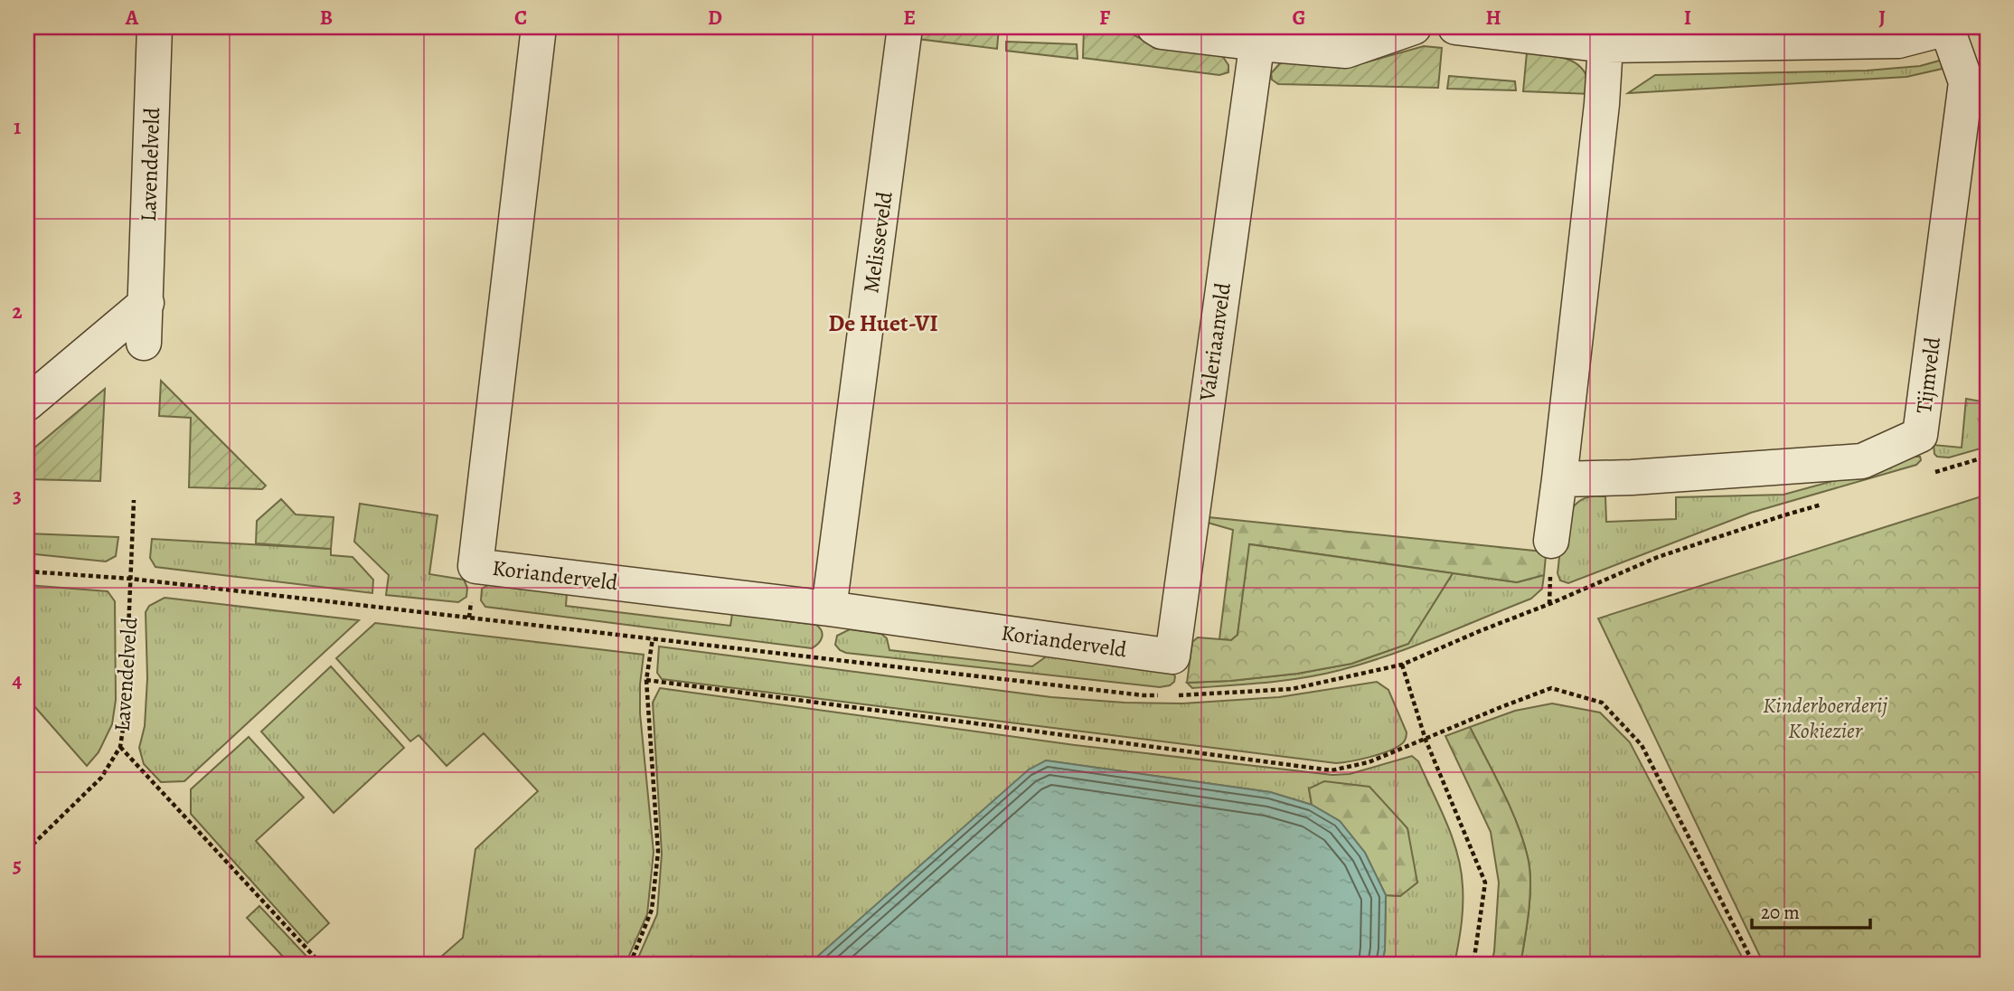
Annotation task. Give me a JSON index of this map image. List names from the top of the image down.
{
  "streets": {
    "street": [
      "Lavendelveld",
      "Melisseveld",
      "Valeriaanveld",
      "Tijmveld",
      "Korianderveld"
    ]
  },
  "crossings": [
    ["Melisseveld", "Korianderveld"],
    ["Valeriaanveld", "Korianderveld"]
  ],
  "districts": ["De Huet-VI"],
  "parks": ["Kinderboerderij Kokiezier"],
  "scale_bar": "20 m",
  "grid": {
    "columns": [
      "A",
      "B",
      "C",
      "D",
      "E",
      "F",
      "G",
      "H",
      "I",
      "J"
    ],
    "rows": [
      "1",
      "2",
      "3",
      "4",
      "5"
    ]
  }
}
